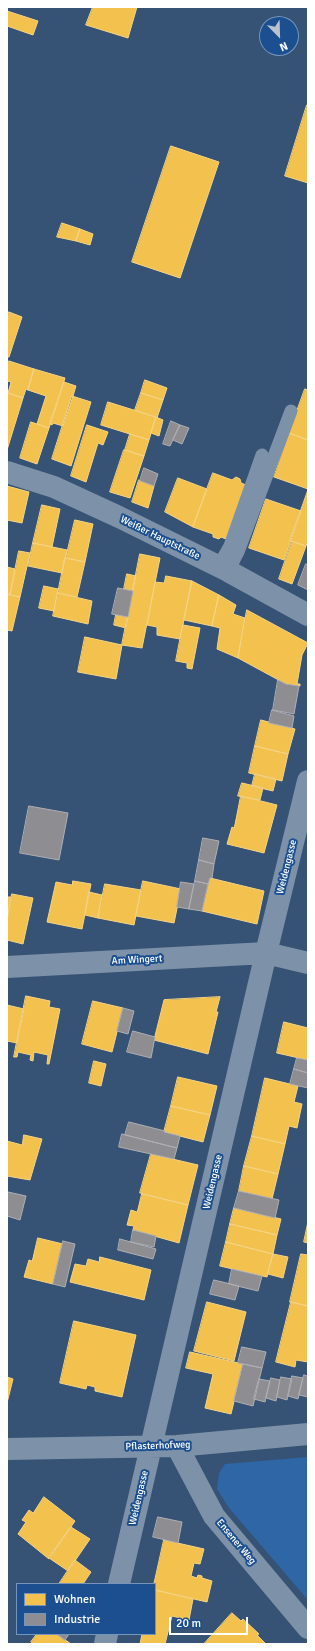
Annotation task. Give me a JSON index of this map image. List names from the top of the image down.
{
  "streets": {
    "street": [
      "Weißer Hauptstraße",
      "Weidengasse",
      "Am Wingert",
      "Pflasterhofweg",
      "Ensener Weg"
    ]
  },
  "crossings": [
    ["Weidengasse", "Am Wingert"],
    ["Weidengasse", "Pflasterhofweg"],
    ["Pflasterhofweg", "Ensener Weg"]
  ],
  "legend": ["Wohnen", "Industrie"],
  "scale_bar": "20 m",
  "north": "bottom right"
}
